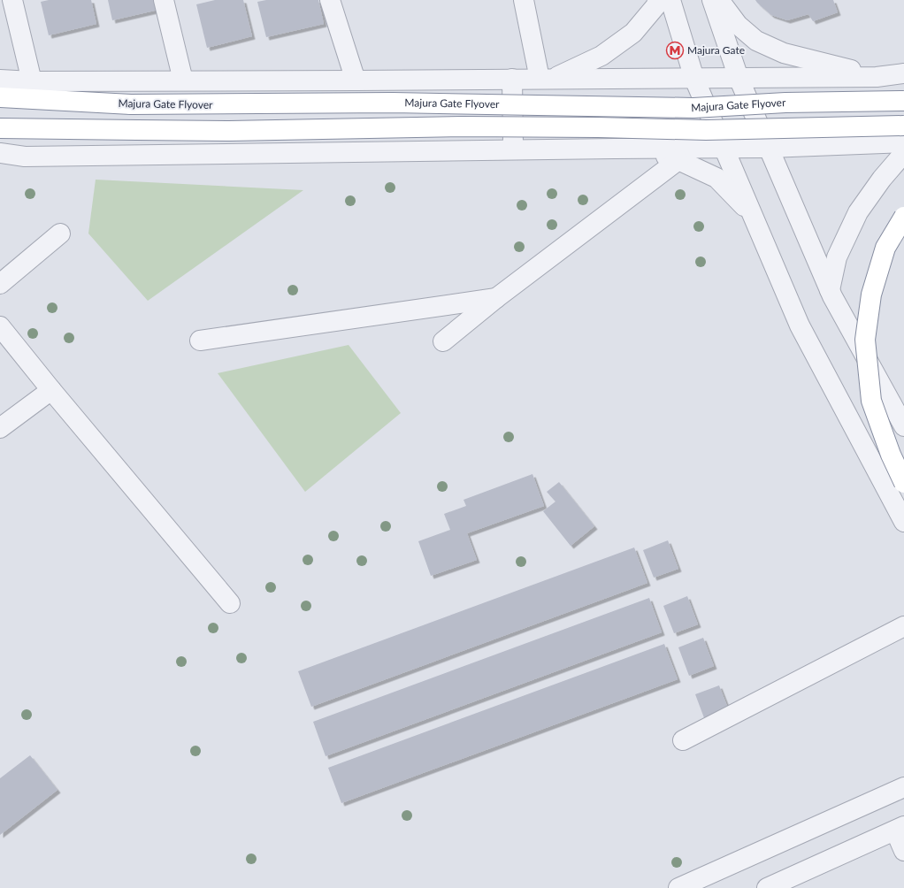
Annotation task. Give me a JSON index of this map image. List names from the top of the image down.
{
  "streets": {
    "highway": ["Majura Gate Flyover"]
  },
  "places": {
    "metro station": ["Majura Gate"]
  }
}
